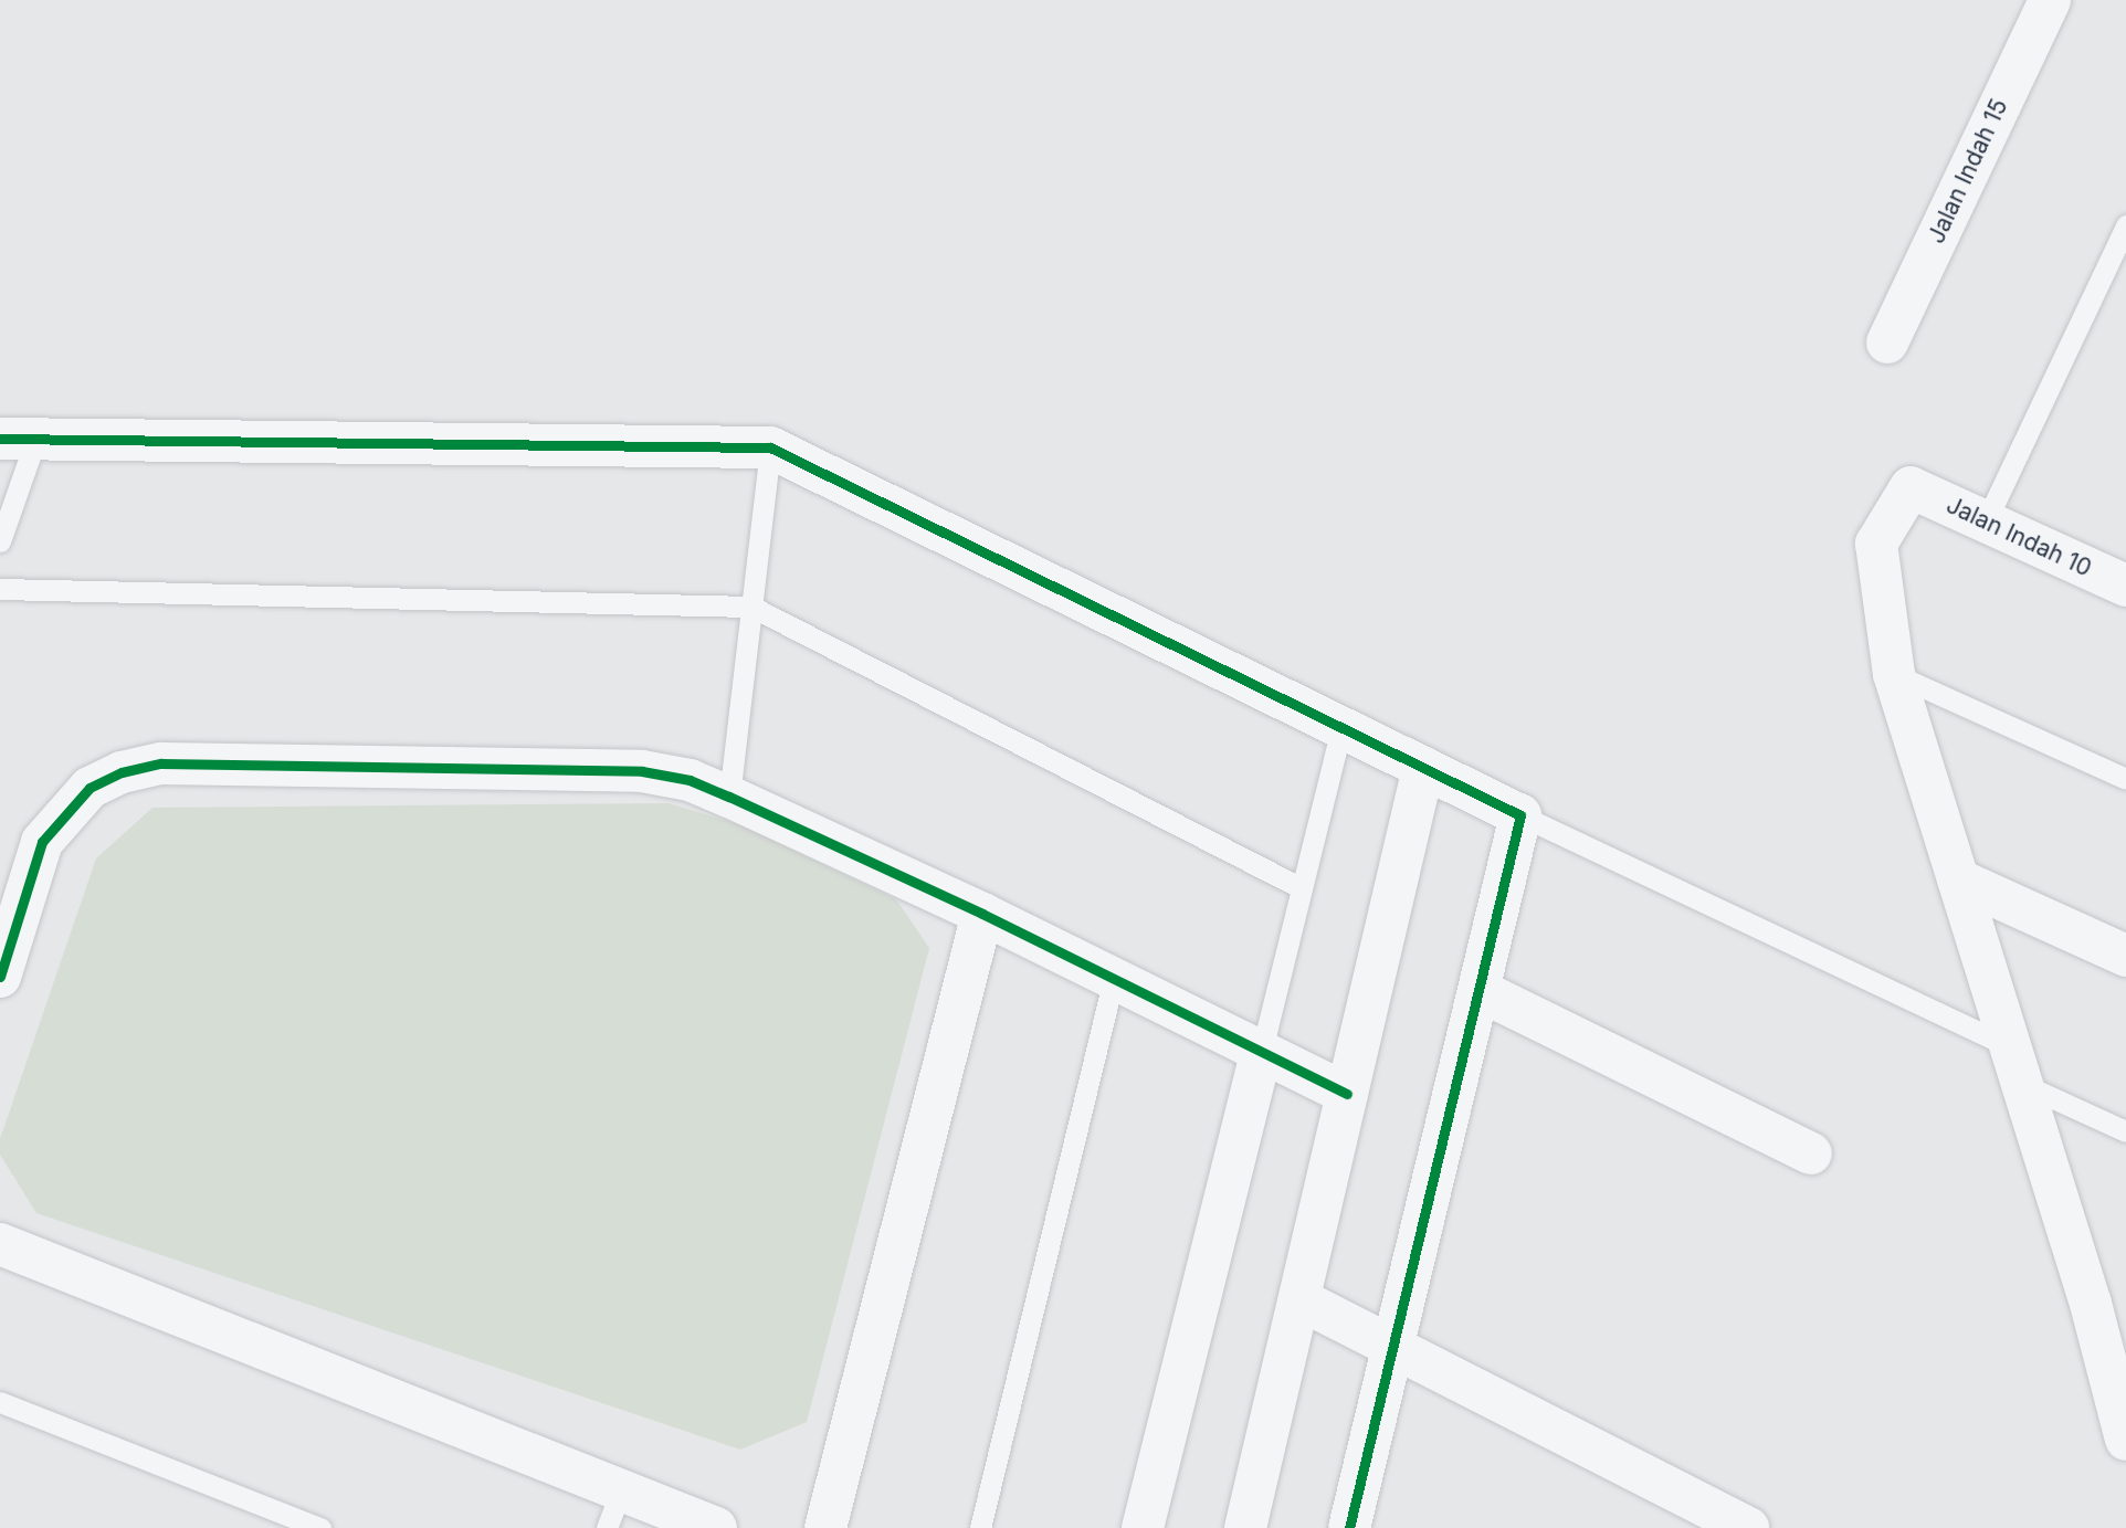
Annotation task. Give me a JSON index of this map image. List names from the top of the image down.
{
  "streets": {
    "street": ["Jalan Indah 15", "Jalan Indah 10"]
  }
}
